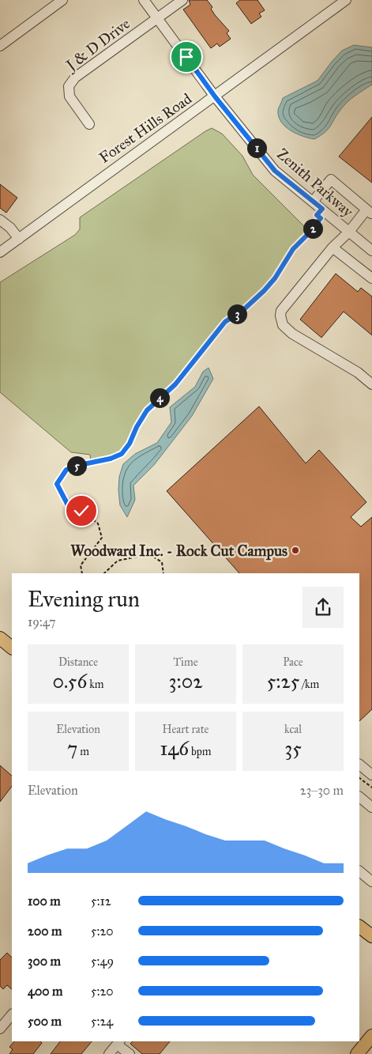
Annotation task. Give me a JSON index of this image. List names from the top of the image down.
{
  "streets": {
    "street": ["J & D Drive", "Forest Hills Road", "Zenith Parkway"]
  },
  "crossings": [
    ["J & D Drive", "Zenith Parkway"],
    ["Forest Hills Road", "Zenith Parkway"]
  ],
  "places": ["Woodward Inc. - Rock Cut Campus"],
  "page": {
    "pins": [
      "1",
      "2",
      "3",
      "4",
      "5"
    ],
    "heading": ["Evening run", "19:47"],
    "stats": [
      ["Distance", "0.56 km"],
      ["Time", "3:02"],
      ["Pace", "5:25 /km"],
      ["Elevation", "7 m"],
      ["Heart rate", "146 bpm"],
      ["kcal", "35"]
    ],
    "chart": ["Elevation", "23–30 m"],
    "list": [
      {
        "name": "100 m",
        "note": "5:12"
      },
      {
        "name": "200 m",
        "note": "5:20"
      },
      {
        "name": "300 m",
        "note": "5:49"
      },
      {
        "name": "400 m",
        "note": "5:20"
      },
      {
        "name": "500 m",
        "note": "5:24"
      }
    ]
  }
}
